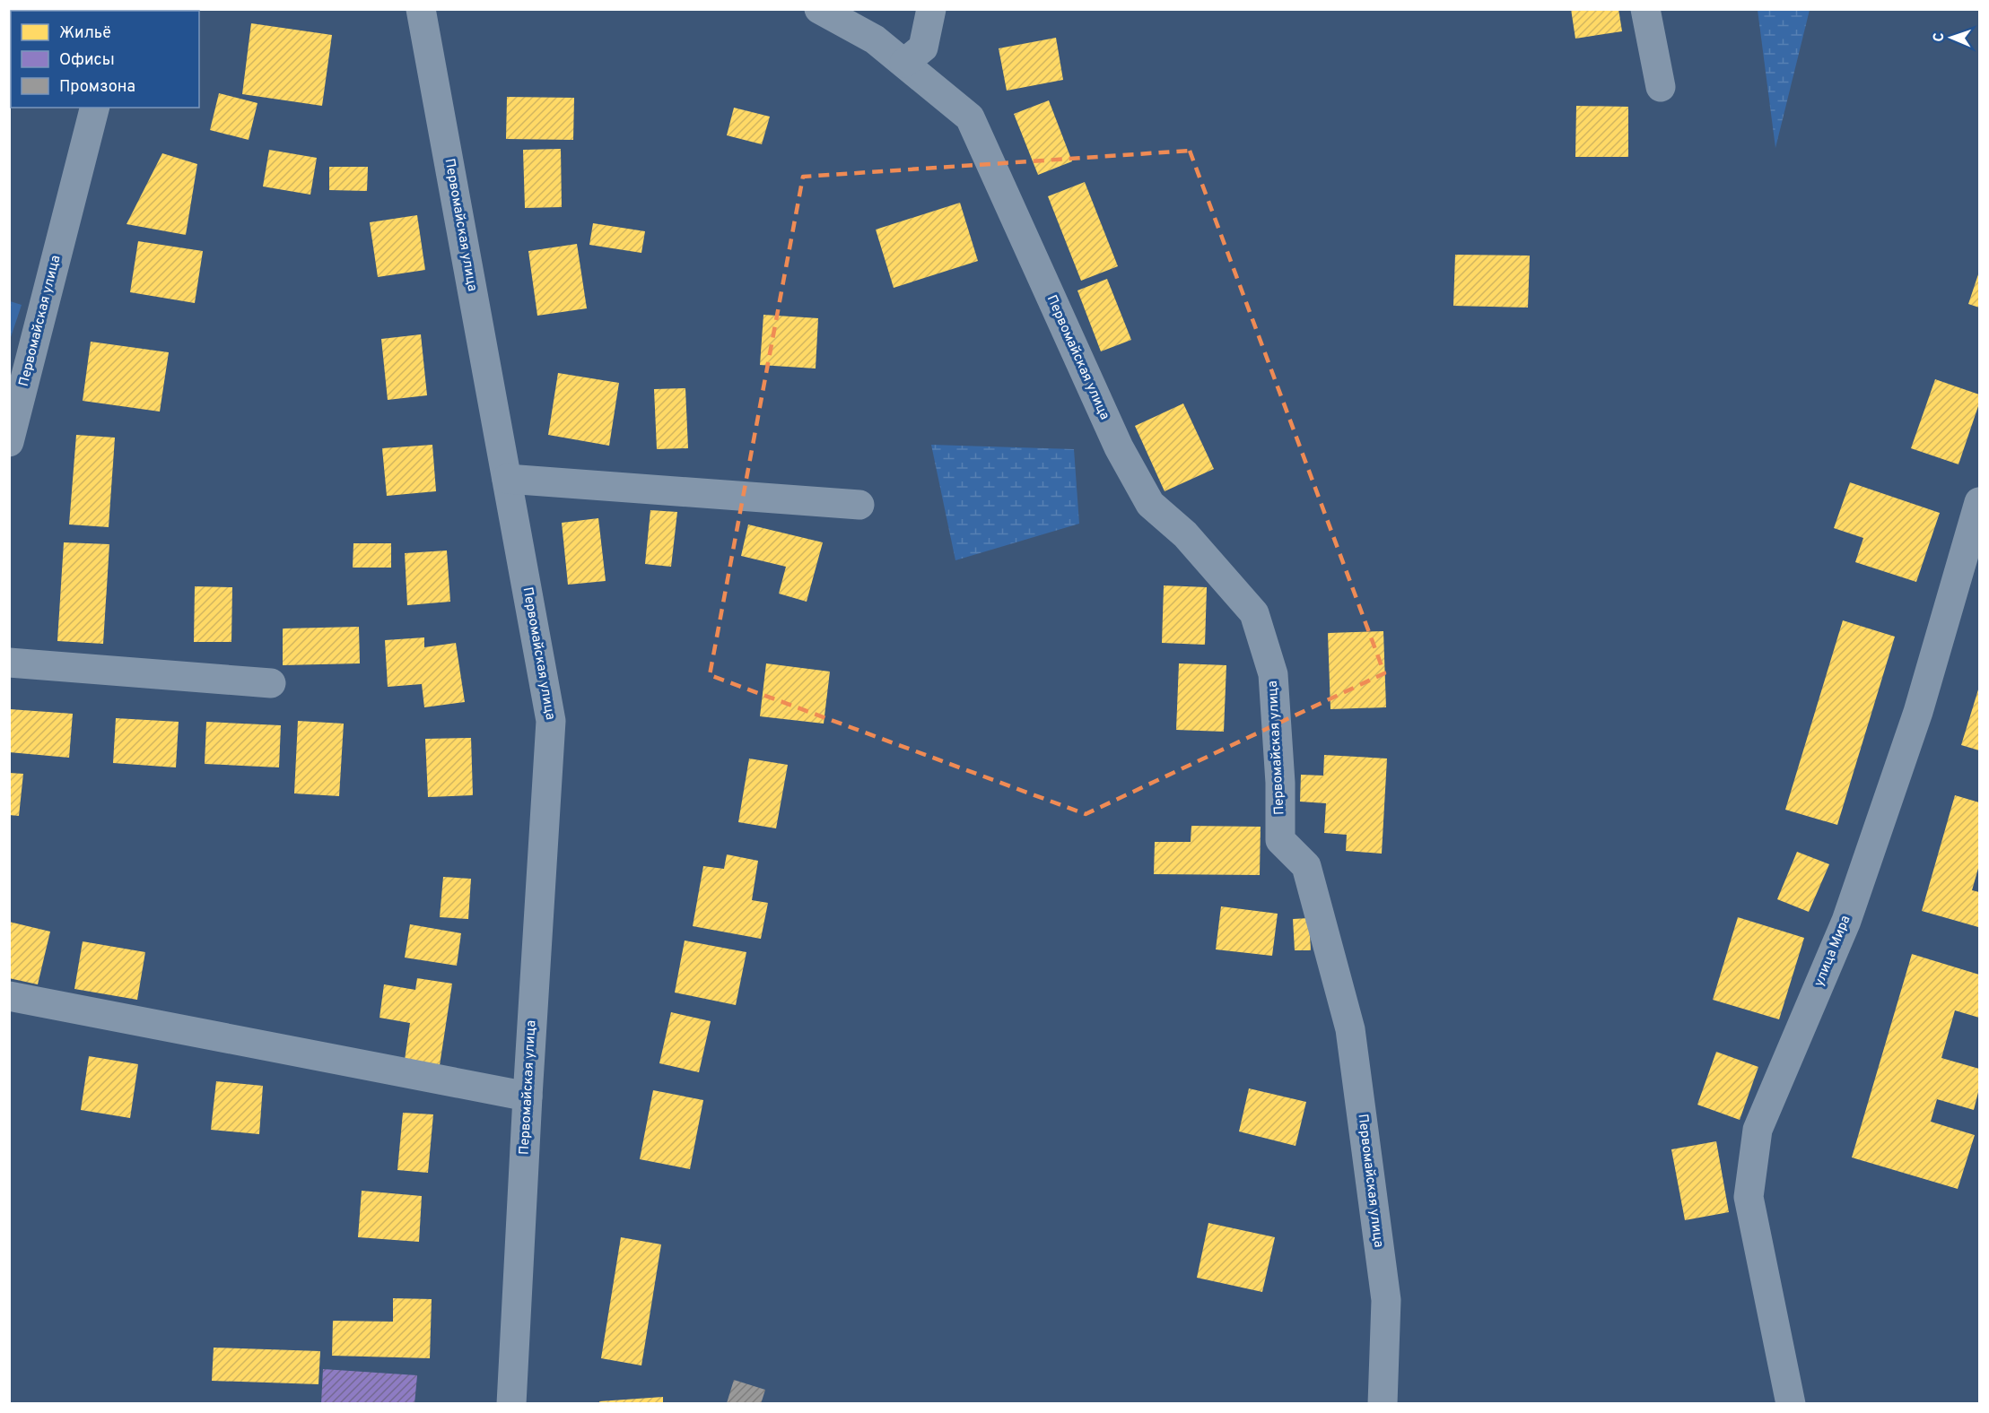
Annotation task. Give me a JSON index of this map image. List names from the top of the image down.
{
  "streets": {
    "street": ["Первомайская улица", "улица Мира"]
  },
  "legend": ["Жильё", "Офисы", "Промзона"],
  "north": "left"
}
